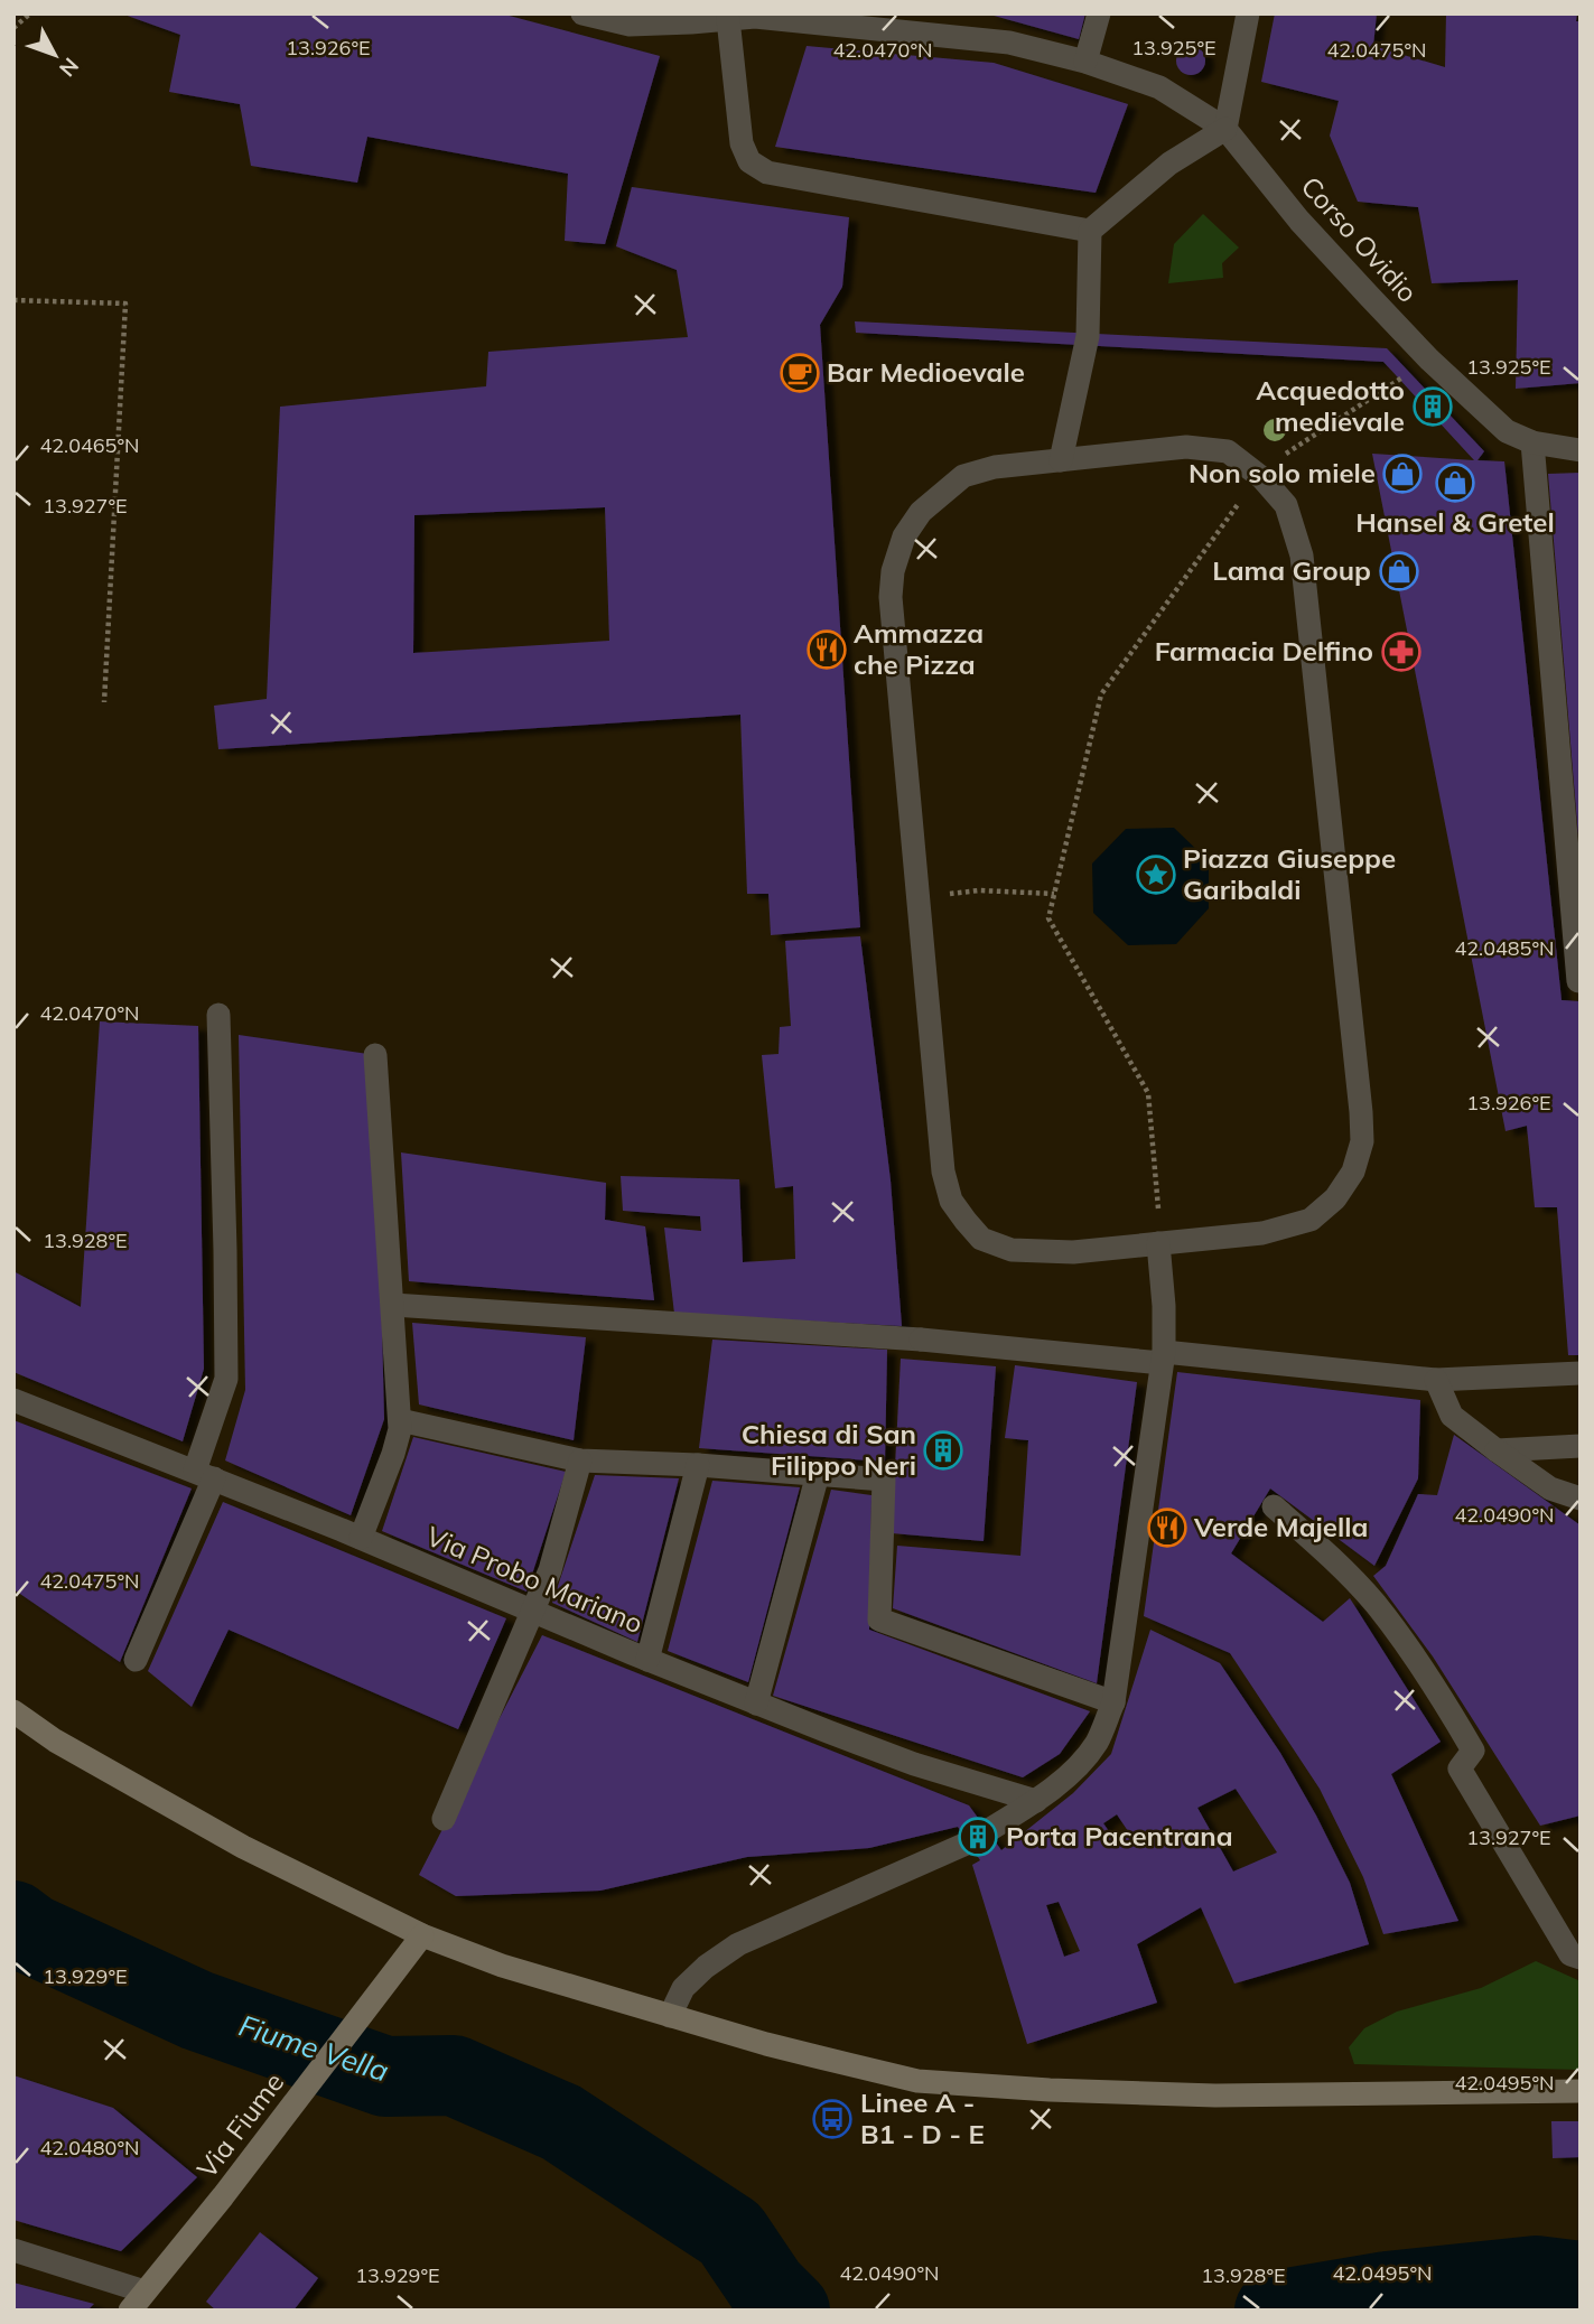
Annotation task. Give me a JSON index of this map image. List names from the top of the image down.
{
  "streets": {
    "street": ["Corso Ovidio", "Via Probo Mariano", "Via Fiume"]
  },
  "water": ["Fiume Vella"],
  "places": {
    "cafe": ["Bar Medioevale"],
    "building": ["Acquedotto medievale", "Chiesa di San Filippo Neri", "Porta Pacentrana"],
    "shop": ["Non solo miele", "Hansel & Gretel", "Lama Group"],
    "restaurant": ["Ammazza che Pizza", "Verde Majella"],
    "pharmacy": ["Farmacia Delfino"],
    "place": ["Piazza Giuseppe Garibaldi"],
    "bus stop": ["Linee A - B1 - D - E"]
  },
  "north": "bottom right",
  "coordinates": [
    "13.926°E",
    "13.925°E",
    "42.0470°N",
    "42.0475°N",
    "42.0465°N",
    "13.927°E",
    "42.0485°N",
    "13.928°E",
    "42.0490°N",
    "13.929°E",
    "42.0495°N",
    "42.0480°N"
  ]
}
